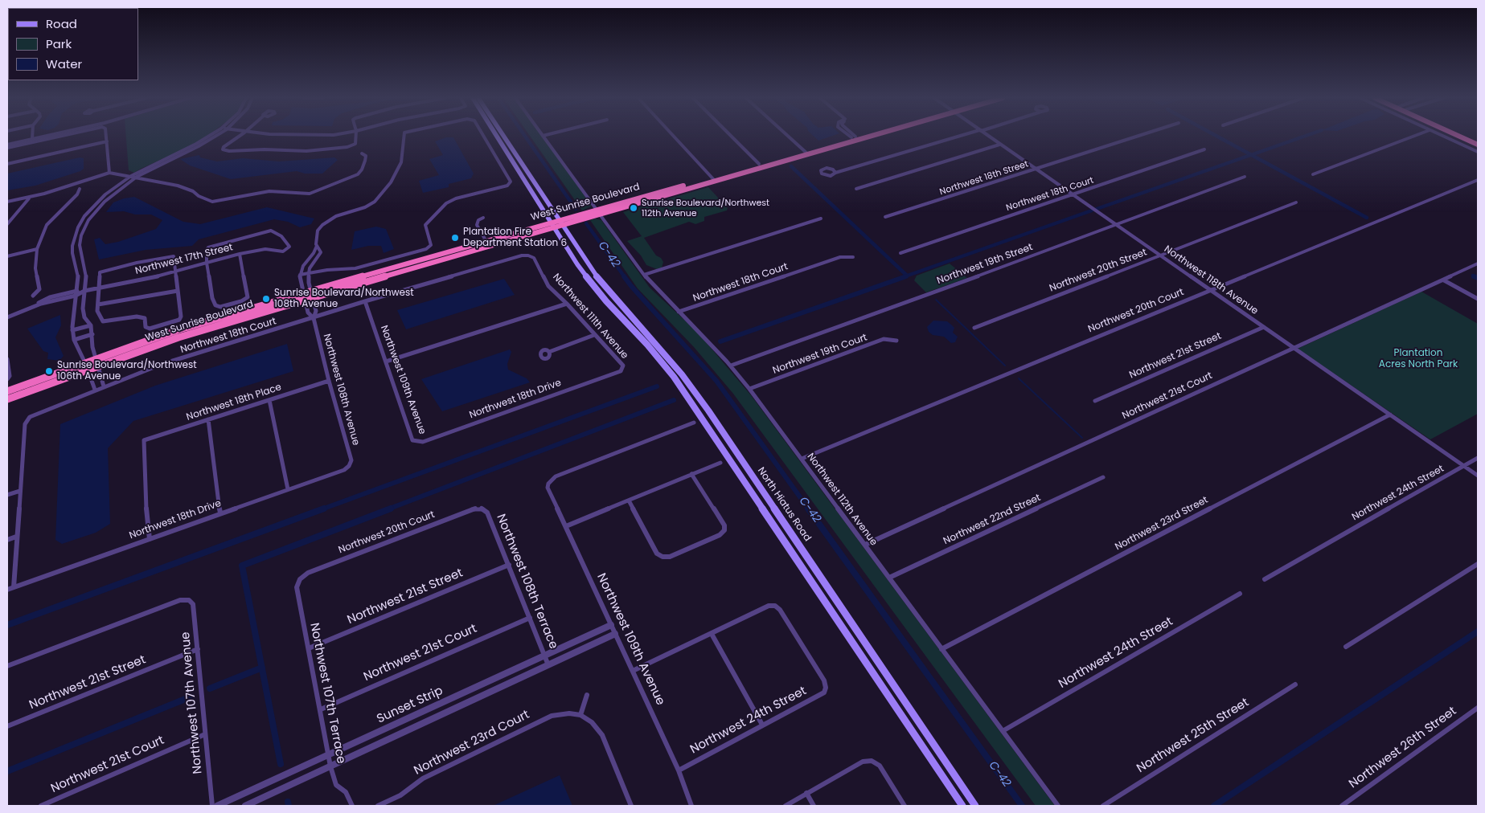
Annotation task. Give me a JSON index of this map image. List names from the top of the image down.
{
  "streets": {
    "highway": ["West Sunrise Boulevard"],
    "main road": ["North Hiatus Road"],
    "street": [
      "Northwest 18th Street",
      "Northwest 18th Court",
      "Northwest 17th Street",
      "Northwest 19th Street",
      "Northwest 20th Street",
      "Northwest 118th Avenue",
      "Northwest 20th Court",
      "Northwest 111th Avenue",
      "Northwest 19th Court",
      "Northwest 21st Street",
      "Northwest 109th Avenue",
      "Northwest 108th Avenue",
      "Northwest 21st Court",
      "Northwest 18th Drive",
      "Northwest 18th Place",
      "Northwest 24th Street",
      "Northwest 112th Avenue",
      "Northwest 22nd Street",
      "Northwest 23rd Street",
      "Northwest 108th Terrace",
      "Northwest 107th Terrace",
      "Northwest 107th Avenue",
      "Sunset Strip",
      "Northwest 25th Street",
      "Northwest 23rd Court",
      "Northwest 26th Street"
    ]
  },
  "crossings": [
    ["Northwest 18th Street", "Northwest 118th Avenue"],
    ["Northwest 18th Court", "Northwest 118th Avenue"],
    ["Northwest 18th Court", "Northwest 111th Avenue"],
    ["Northwest 18th Court", "Northwest 109th Avenue"],
    ["Northwest 18th Court", "Northwest 108th Avenue"],
    ["Northwest 18th Court", "Northwest 112th Avenue"],
    ["West Sunrise Boulevard", "Northwest 108th Avenue"],
    ["West Sunrise Boulevard", "Northwest 112th Avenue"],
    ["West Sunrise Boulevard", "North Hiatus Road"],
    ["Northwest 19th Street", "Northwest 118th Avenue"],
    ["Northwest 19th Street", "Northwest 112th Avenue"],
    ["Northwest 20th Street", "Northwest 118th Avenue"],
    ["Northwest 118th Avenue", "Northwest 20th Court"],
    ["Northwest 118th Avenue", "Northwest 21st Street"],
    ["Northwest 118th Avenue", "Northwest 21st Court"],
    ["Northwest 118th Avenue", "Northwest 24th Street"],
    ["Northwest 118th Avenue", "Northwest 23rd Street"],
    ["Northwest 20th Court", "Northwest 112th Avenue"],
    ["Northwest 20th Court", "Northwest 108th Terrace"],
    ["Northwest 20th Court", "Northwest 107th Terrace"],
    ["Northwest 111th Avenue", "Northwest 18th Drive"],
    ["Northwest 19th Court", "Northwest 112th Avenue"],
    ["Northwest 21st Street", "Northwest 108th Terrace"],
    ["Northwest 21st Street", "Northwest 107th Terrace"],
    ["Northwest 21st Street", "Northwest 107th Avenue"],
    ["Northwest 109th Avenue", "Northwest 18th Drive"],
    ["Northwest 109th Avenue", "Northwest 24th Street"],
    ["Northwest 109th Avenue", "Sunset Strip"],
    ["Northwest 108th Avenue", "Northwest 18th Drive"],
    ["Northwest 108th Avenue", "Northwest 18th Place"],
    ["Northwest 21st Court", "Northwest 112th Avenue"],
    ["Northwest 21st Court", "Northwest 108th Terrace"],
    ["Northwest 21st Court", "Northwest 107th Terrace"],
    ["Northwest 21st Court", "Northwest 107th Avenue"],
    ["Northwest 18th Drive", "Northwest 18th Place"],
    ["Northwest 24th Street", "Northwest 112th Avenue"],
    ["Northwest 112th Avenue", "Northwest 22nd Street"],
    ["Northwest 112th Avenue", "Northwest 23rd Street"],
    ["Northwest 108th Terrace", "Sunset Strip"],
    ["Northwest 107th Terrace", "Sunset Strip"]
  ],
  "water": ["C-42"],
  "parks": ["Plantation Acres North Park"],
  "places": [
    "Sunrise Boulevard/Northwest 112th Avenue",
    "Plantation Fire Department Station 6",
    "Sunrise Boulevard/Northwest 108th Avenue",
    "Sunrise Boulevard/Northwest 106th Avenue"
  ],
  "legend": ["Road", "Park", "Water"]
}
